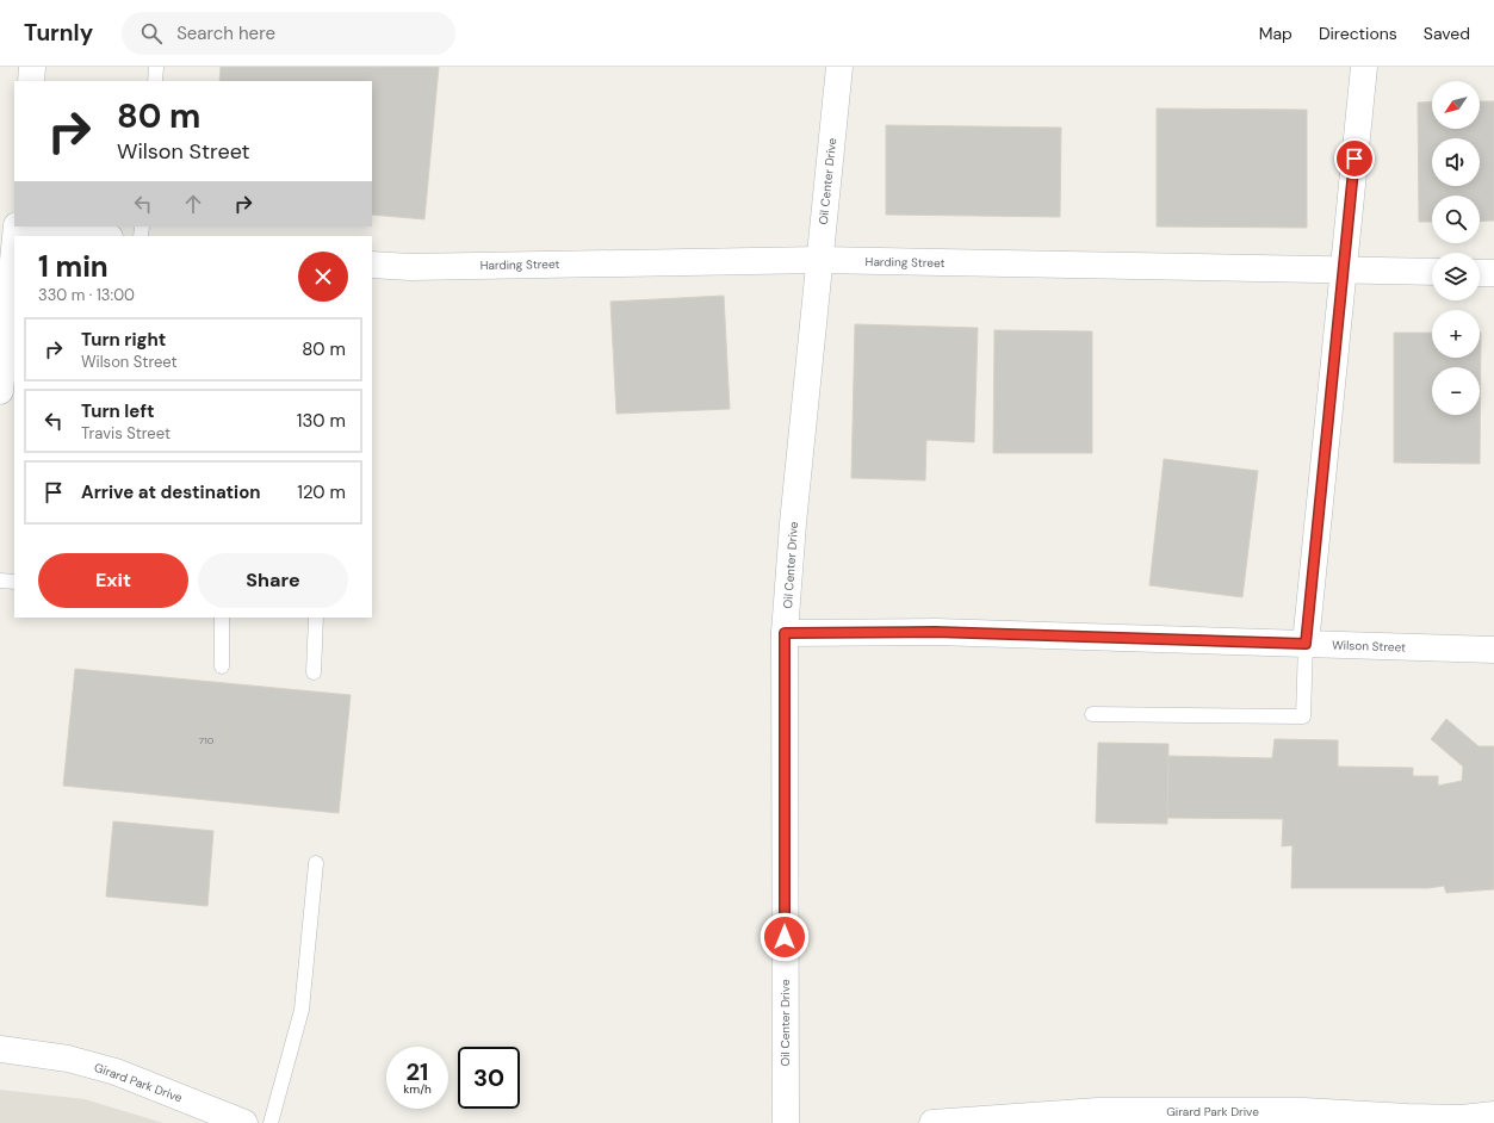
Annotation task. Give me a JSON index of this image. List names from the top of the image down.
{
  "streets": {
    "street": [
      "Oil Center Drive",
      "Harding Street",
      "Wilson Street",
      "Girard Park Drive"
    ]
  },
  "crossings": [
    ["Oil Center Drive", "Harding Street"],
    ["Oil Center Drive", "Wilson Street"]
  ],
  "house_numbers": ["710"],
  "north": "bottom left",
  "page": {
    "header": "Turnly",
    "search": "Search here",
    "nav": ["Map", "Directions", "Saved"],
    "map_buttons": ["+", "−"],
    "turn": ["80 m", "Wilson Street"],
    "heading": ["1 min", "330 m · 13:00"],
    "list": [
      {
        "name": "Turn right",
        "note": "Wilson Street",
        "value": "80 m"
      },
      {
        "name": "Turn left",
        "note": "Travis Street",
        "value": "130 m"
      },
      {
        "name": "Arrive at destination",
        "value": "120 m"
      }
    ],
    "buttons": ["Exit", "Share"],
    "speed": "21 km/h",
    "limit": "30"
  }
}
